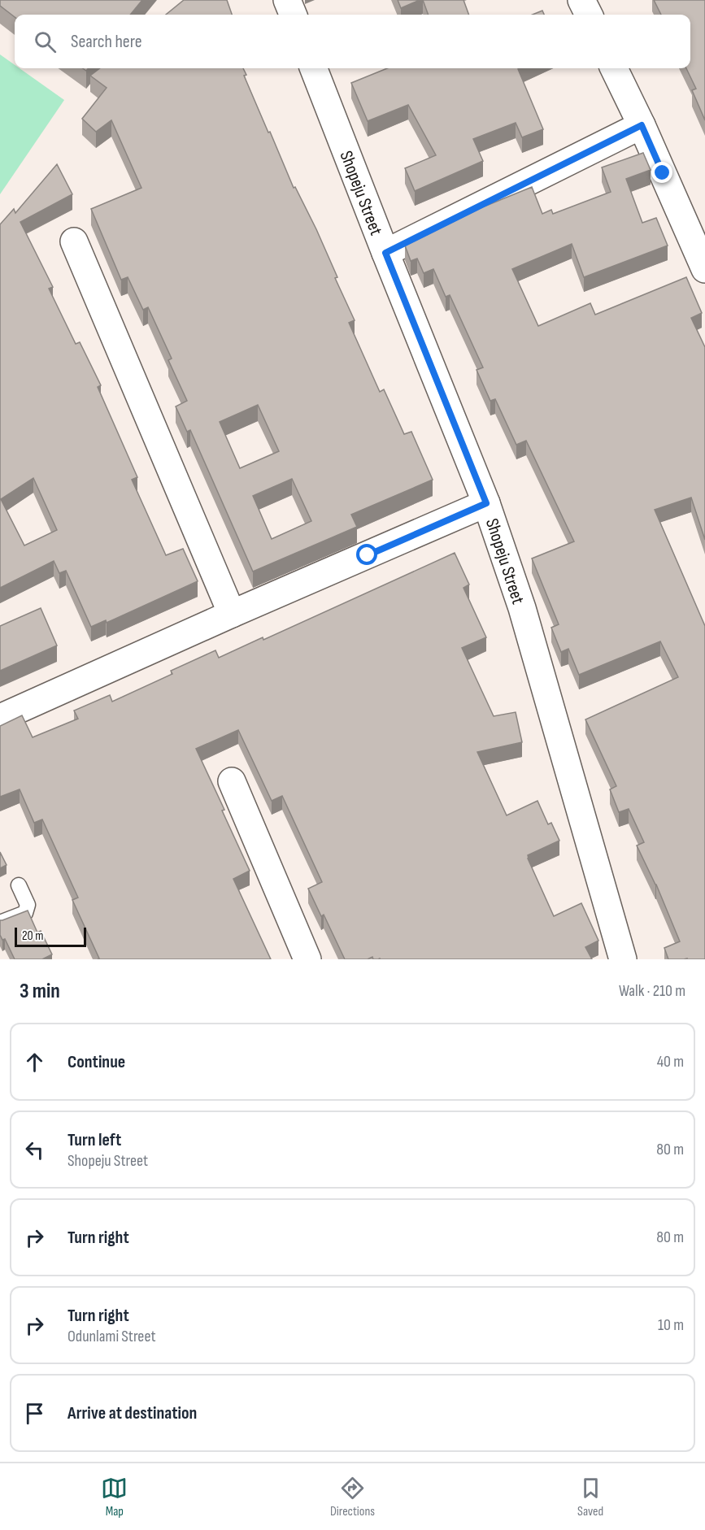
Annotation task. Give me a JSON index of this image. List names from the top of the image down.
{
  "streets": {
    "street": ["Shopeju Street"]
  },
  "scale_bar": "20 m",
  "page": {
    "search": "Search here",
    "scale": "20 m",
    "heading": ["3 min", "Walk · 210 m"],
    "list": [
      ["Continue", "40 m"],
      ["Turn left", "Shopeju Street", "80 m"],
      ["Turn right", "80 m"],
      ["Turn right", "Odunlami Street", "10 m"],
      "Arrive at destination"
    ],
    "nav": ["Map", "Directions", "Saved"]
  }
}
